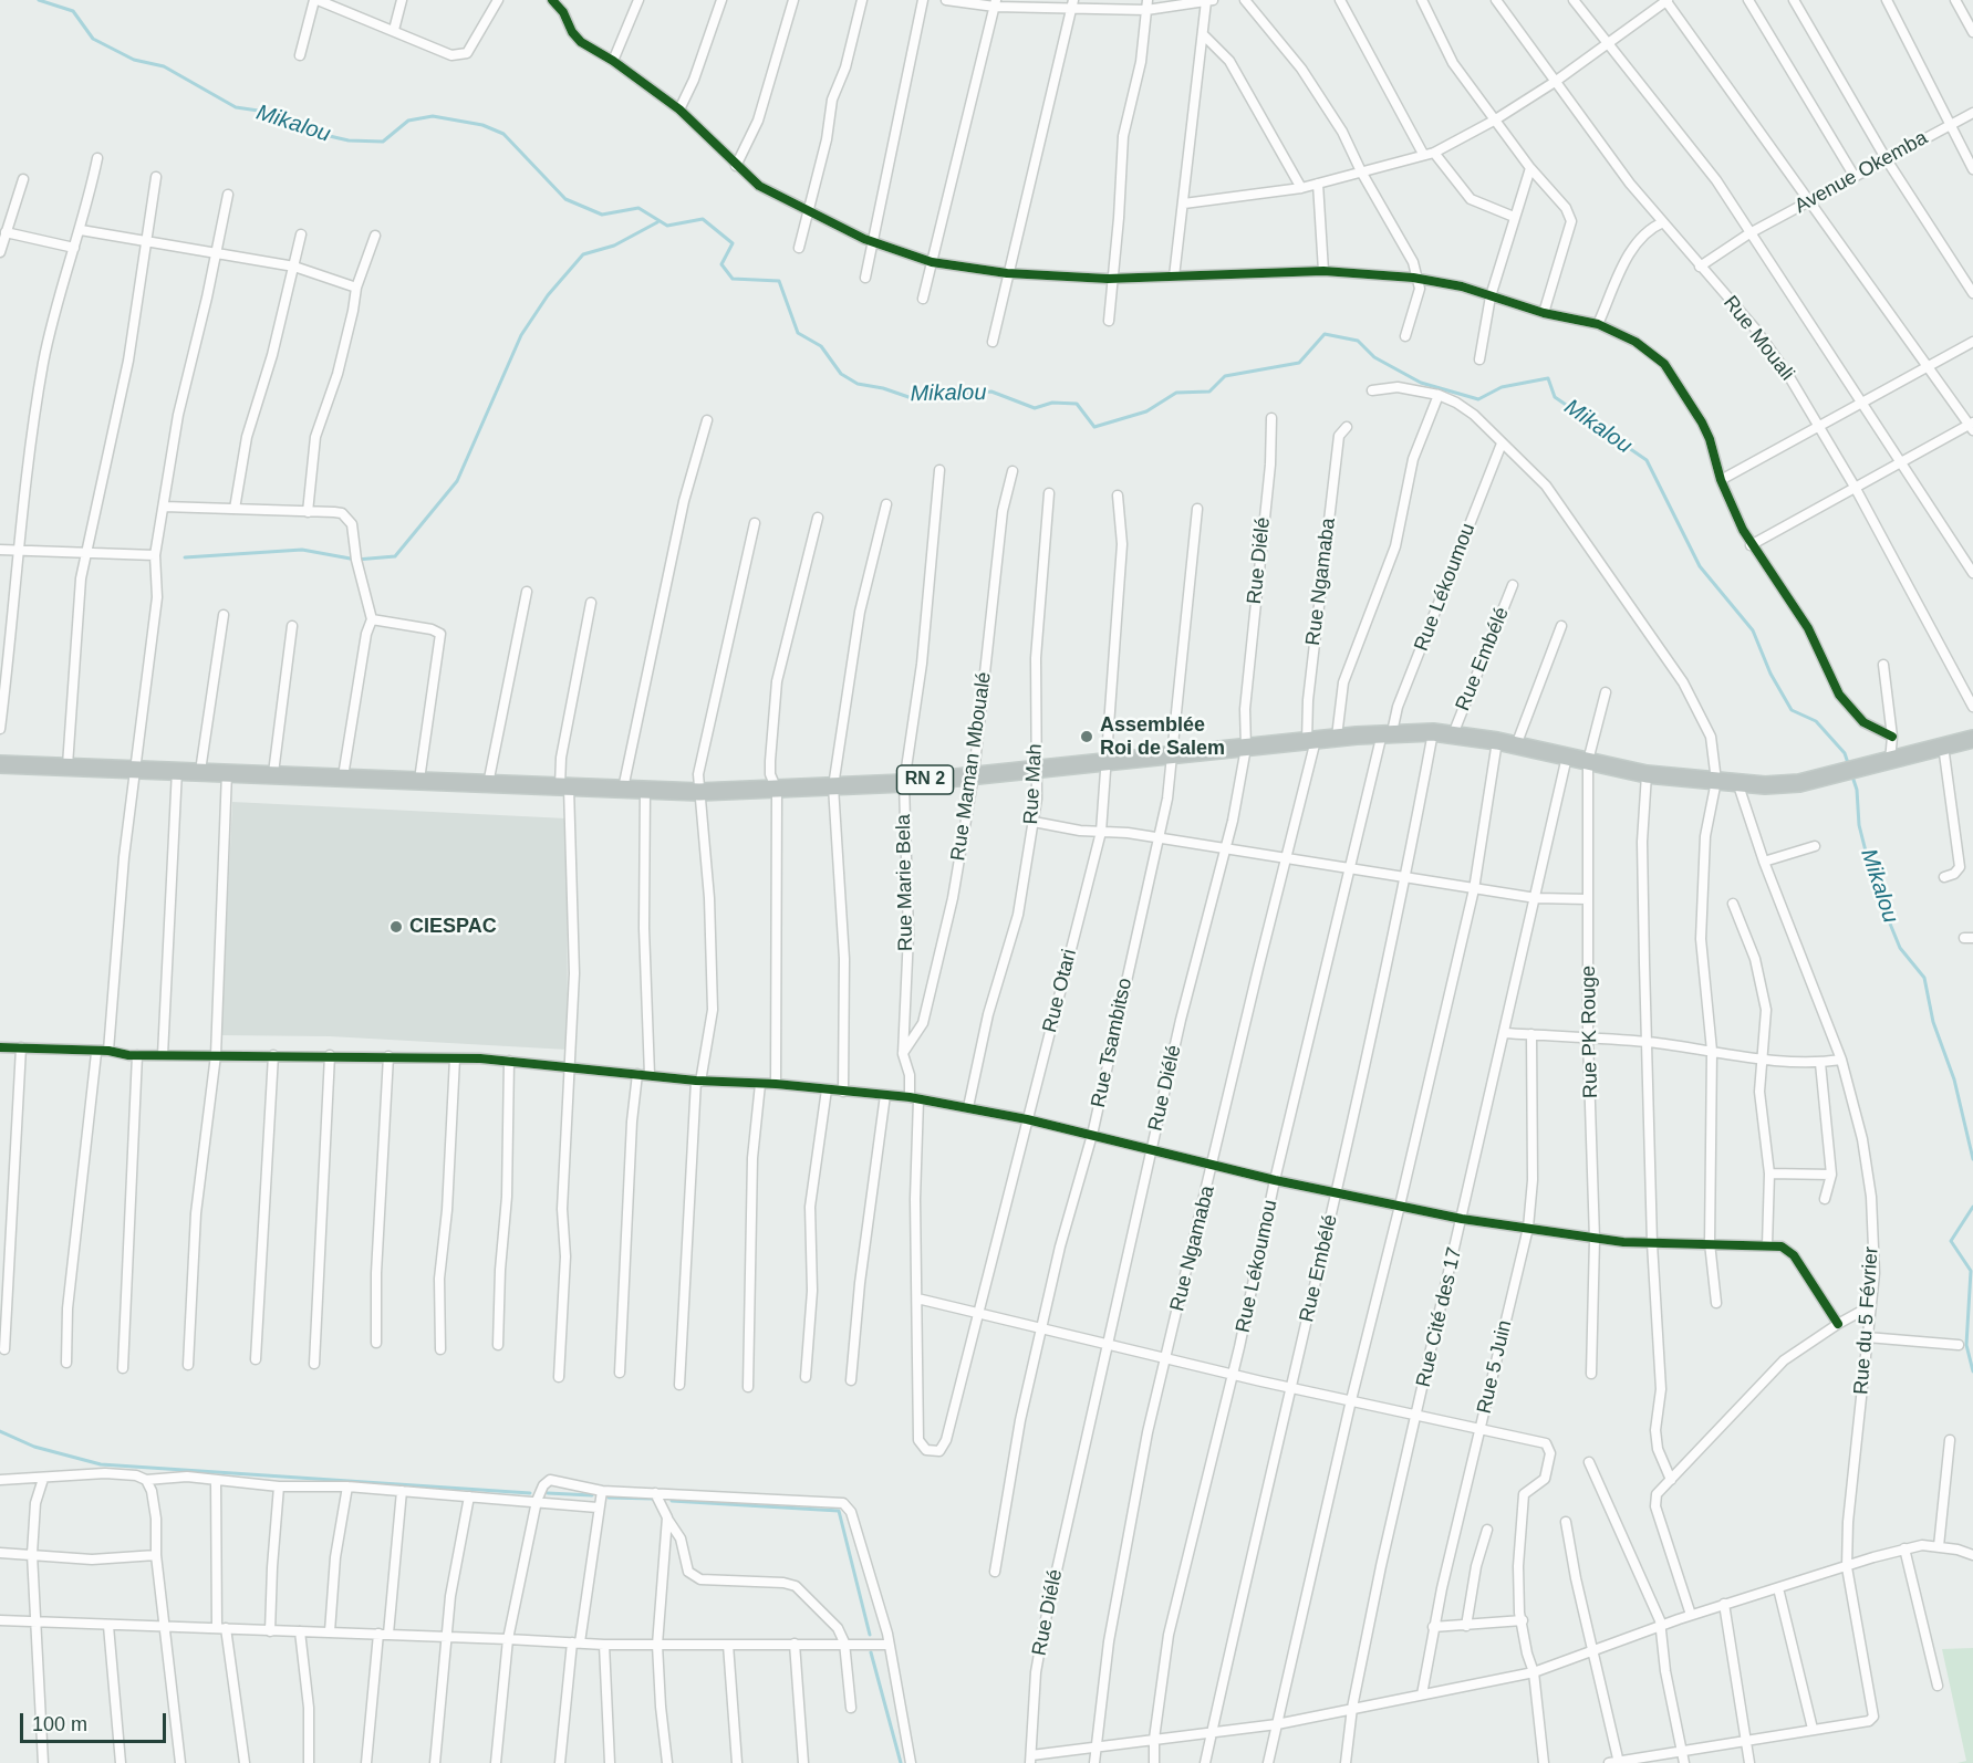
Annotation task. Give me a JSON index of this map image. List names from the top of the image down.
{
  "streets": {
    "highway": ["RN 2"],
    "street": [
      "Avenue Okemba",
      "Rue Mouali",
      "Rue Diélé",
      "Rue Ngamaba",
      "Rue Lékoumou",
      "Rue Embélé",
      "Rue Maman Mboualé",
      "Rue Mah",
      "Rue Marie Bela",
      "Rue Otari",
      "Rue PK Rouge",
      "Rue Tsambitso",
      "Rue Cité des 17",
      "Rue du 5 Février",
      "Rue 5 Juin"
    ]
  },
  "crossings": [
    ["Avenue Okemba", "Rue Mouali"],
    ["Rue Diélé", "RN 2"],
    ["Rue Ngamaba", "RN 2"],
    ["Rue Lékoumou", "RN 2"],
    ["Rue Embélé", "RN 2"],
    ["Rue Maman Mboualé", "RN 2"],
    ["Rue Maman Mboualé", "Rue Marie Bela"],
    ["RN 2", "Rue Mah"],
    ["RN 2", "Rue Marie Bela"],
    ["RN 2", "Rue Otari"],
    ["RN 2", "Rue PK Rouge"],
    ["RN 2", "Rue Tsambitso"],
    ["RN 2", "Rue Cité des 17"],
    ["RN 2", "Rue du 5 Février"],
    ["Rue Marie Bela", "Rue Otari"]
  ],
  "water": ["Mikalou"],
  "places": ["Assemblée Roi de Salem", "CIESPAC"],
  "scale_bar": "100 m"
}
